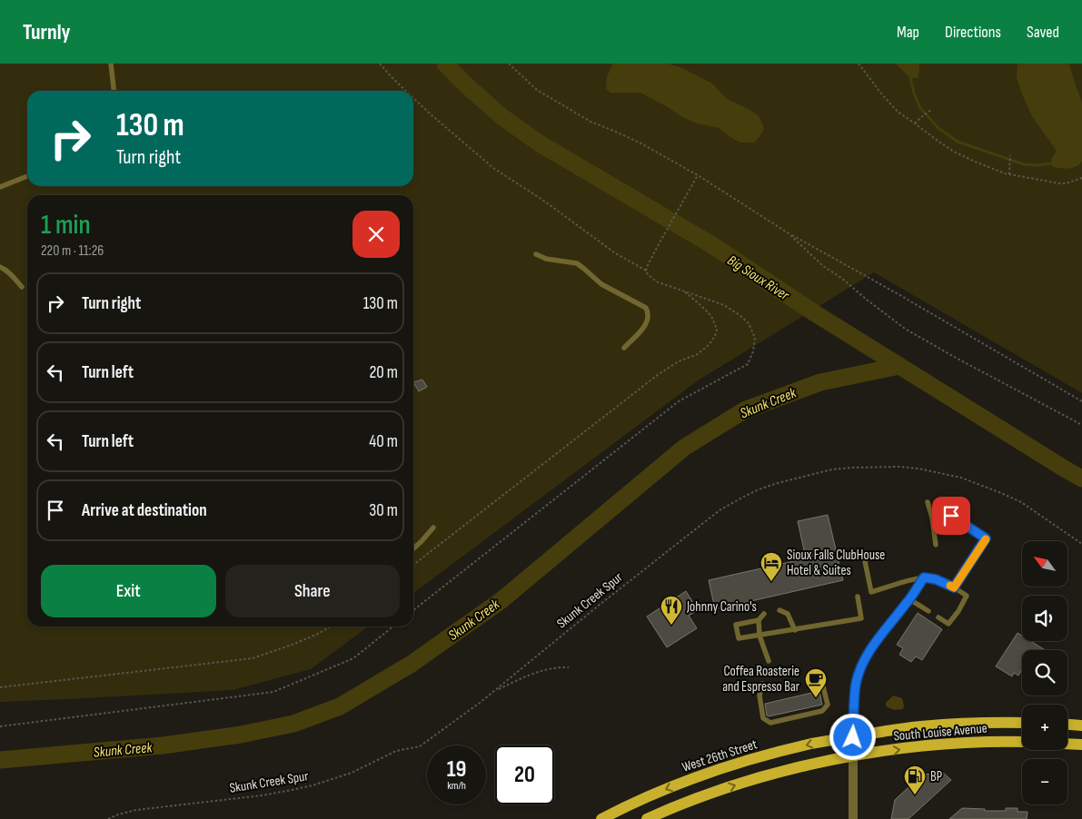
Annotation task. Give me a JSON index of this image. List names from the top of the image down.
{
  "streets": {
    "main road": ["South Louise Avenue", "West 26th Street"],
    "path": ["Skunk Creek Spur"]
  },
  "crossings": [
    ["South Louise Avenue", "West 26th Street"]
  ],
  "water": ["Big Sioux River", "Skunk Creek"],
  "places": {
    "hotel": ["Sioux Falls ClubHouse Hotel & Suites"],
    "restaurant": ["Johnny Carino's"],
    "cafe": ["Coffea Roasterie and Espresso Bar"],
    "fuel station": ["BP"]
  },
  "north": "top left",
  "page": {
    "header": "Turnly",
    "nav": ["Map", "Directions", "Saved"],
    "turn": ["130 m", "Turn right"],
    "heading": ["1 min", "220 m · 11:26"],
    "list": [
      {
        "name": "Turn right",
        "value": "130 m"
      },
      {
        "name": "Turn left",
        "value": "20 m"
      },
      {
        "name": "Turn left",
        "value": "40 m"
      },
      {
        "name": "Arrive at destination",
        "value": "30 m"
      }
    ],
    "map_buttons": ["+", "−"],
    "buttons": ["Exit", "Share"],
    "speed": "19 km/h",
    "limit": "20"
  }
}
